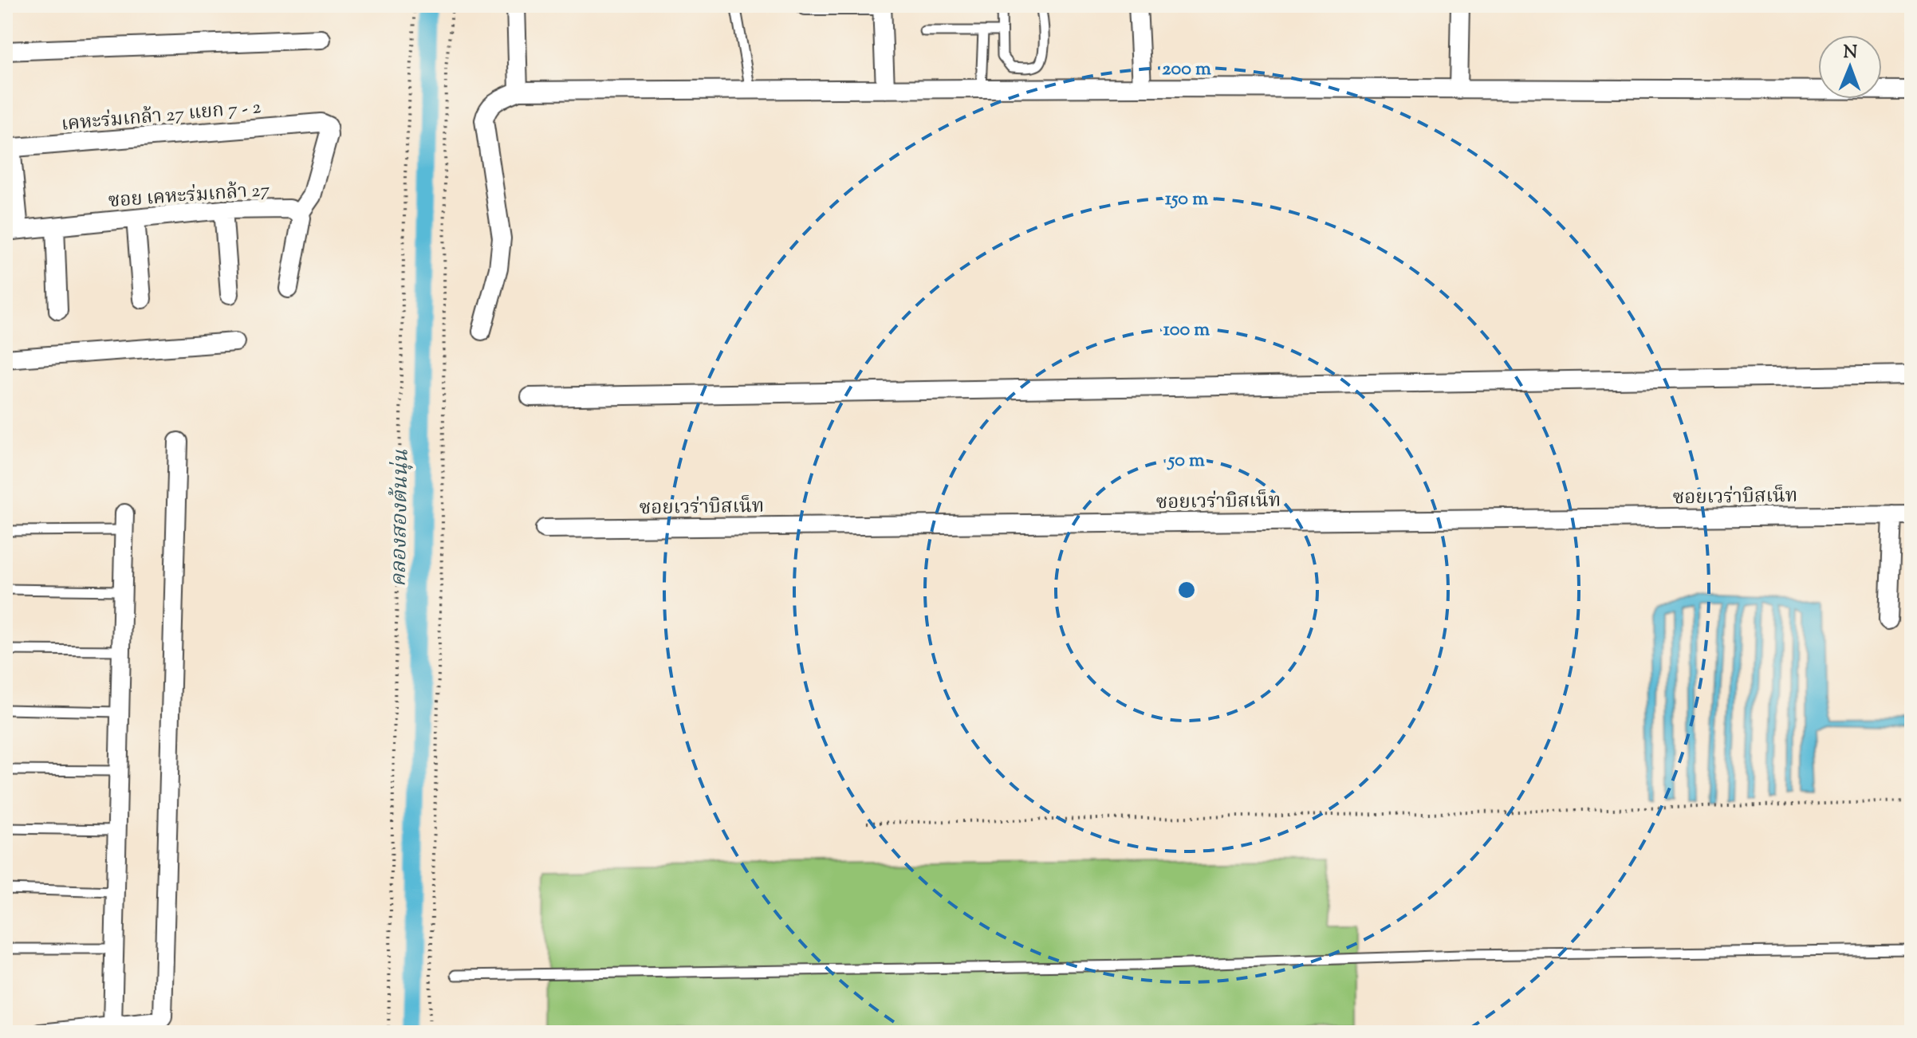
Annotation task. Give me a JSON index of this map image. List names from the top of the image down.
{
  "streets": {
    "street": ["เคหะร่มเกล้า 27 แยก 7 - 2", "ซอย เคหะร่มเกล้า 27", "ซอยเวร่าบิสเน็ท"]
  },
  "crossings": [
    ["เคหะร่มเกล้า 27 แยก 7 - 2", "ซอย เคหะร่มเกล้า 27"]
  ],
  "water": ["คลองสองต้นนุ่น"],
  "north": "top",
  "rings": [
    "200 m",
    "150 m",
    "100 m",
    "50 m"
  ]
}
